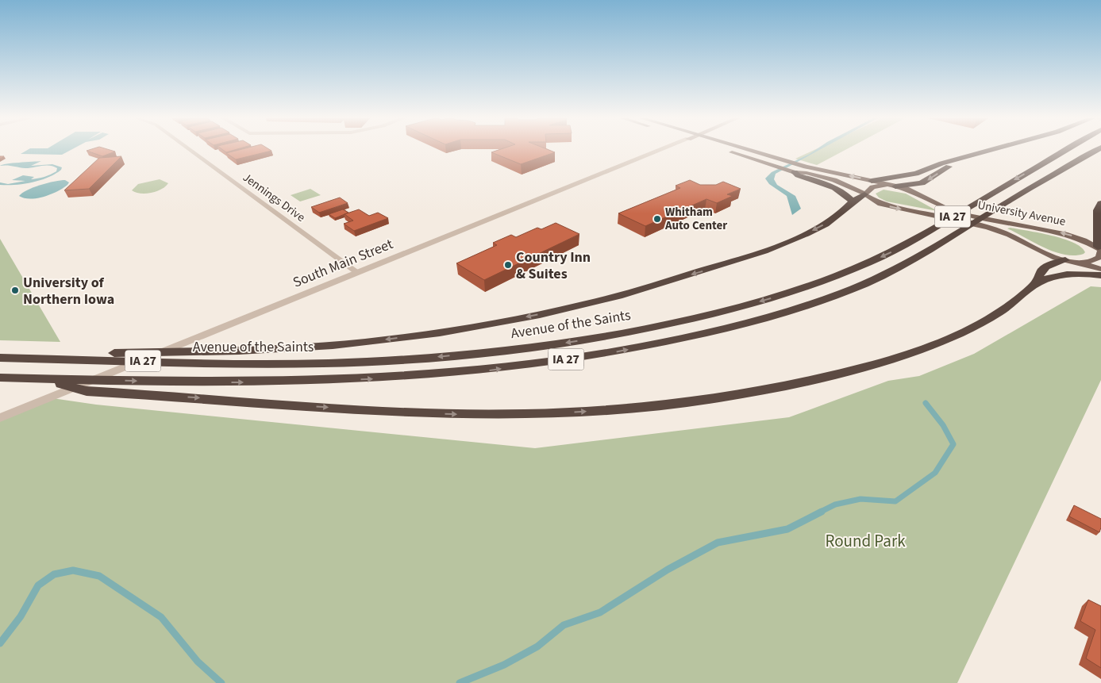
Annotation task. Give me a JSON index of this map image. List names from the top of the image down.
{
  "streets": {
    "highway": ["IA 27", "Avenue of the Saints"],
    "main road": ["University Avenue"],
    "street": ["Jennings Drive", "South Main Street"]
  },
  "crossings": [
    ["Jennings Drive", "South Main Street"]
  ],
  "parks": ["Round Park"],
  "places": ["Whitham Auto Center", "Country Inn & Suites", "University of Northern Iowa"]
}
